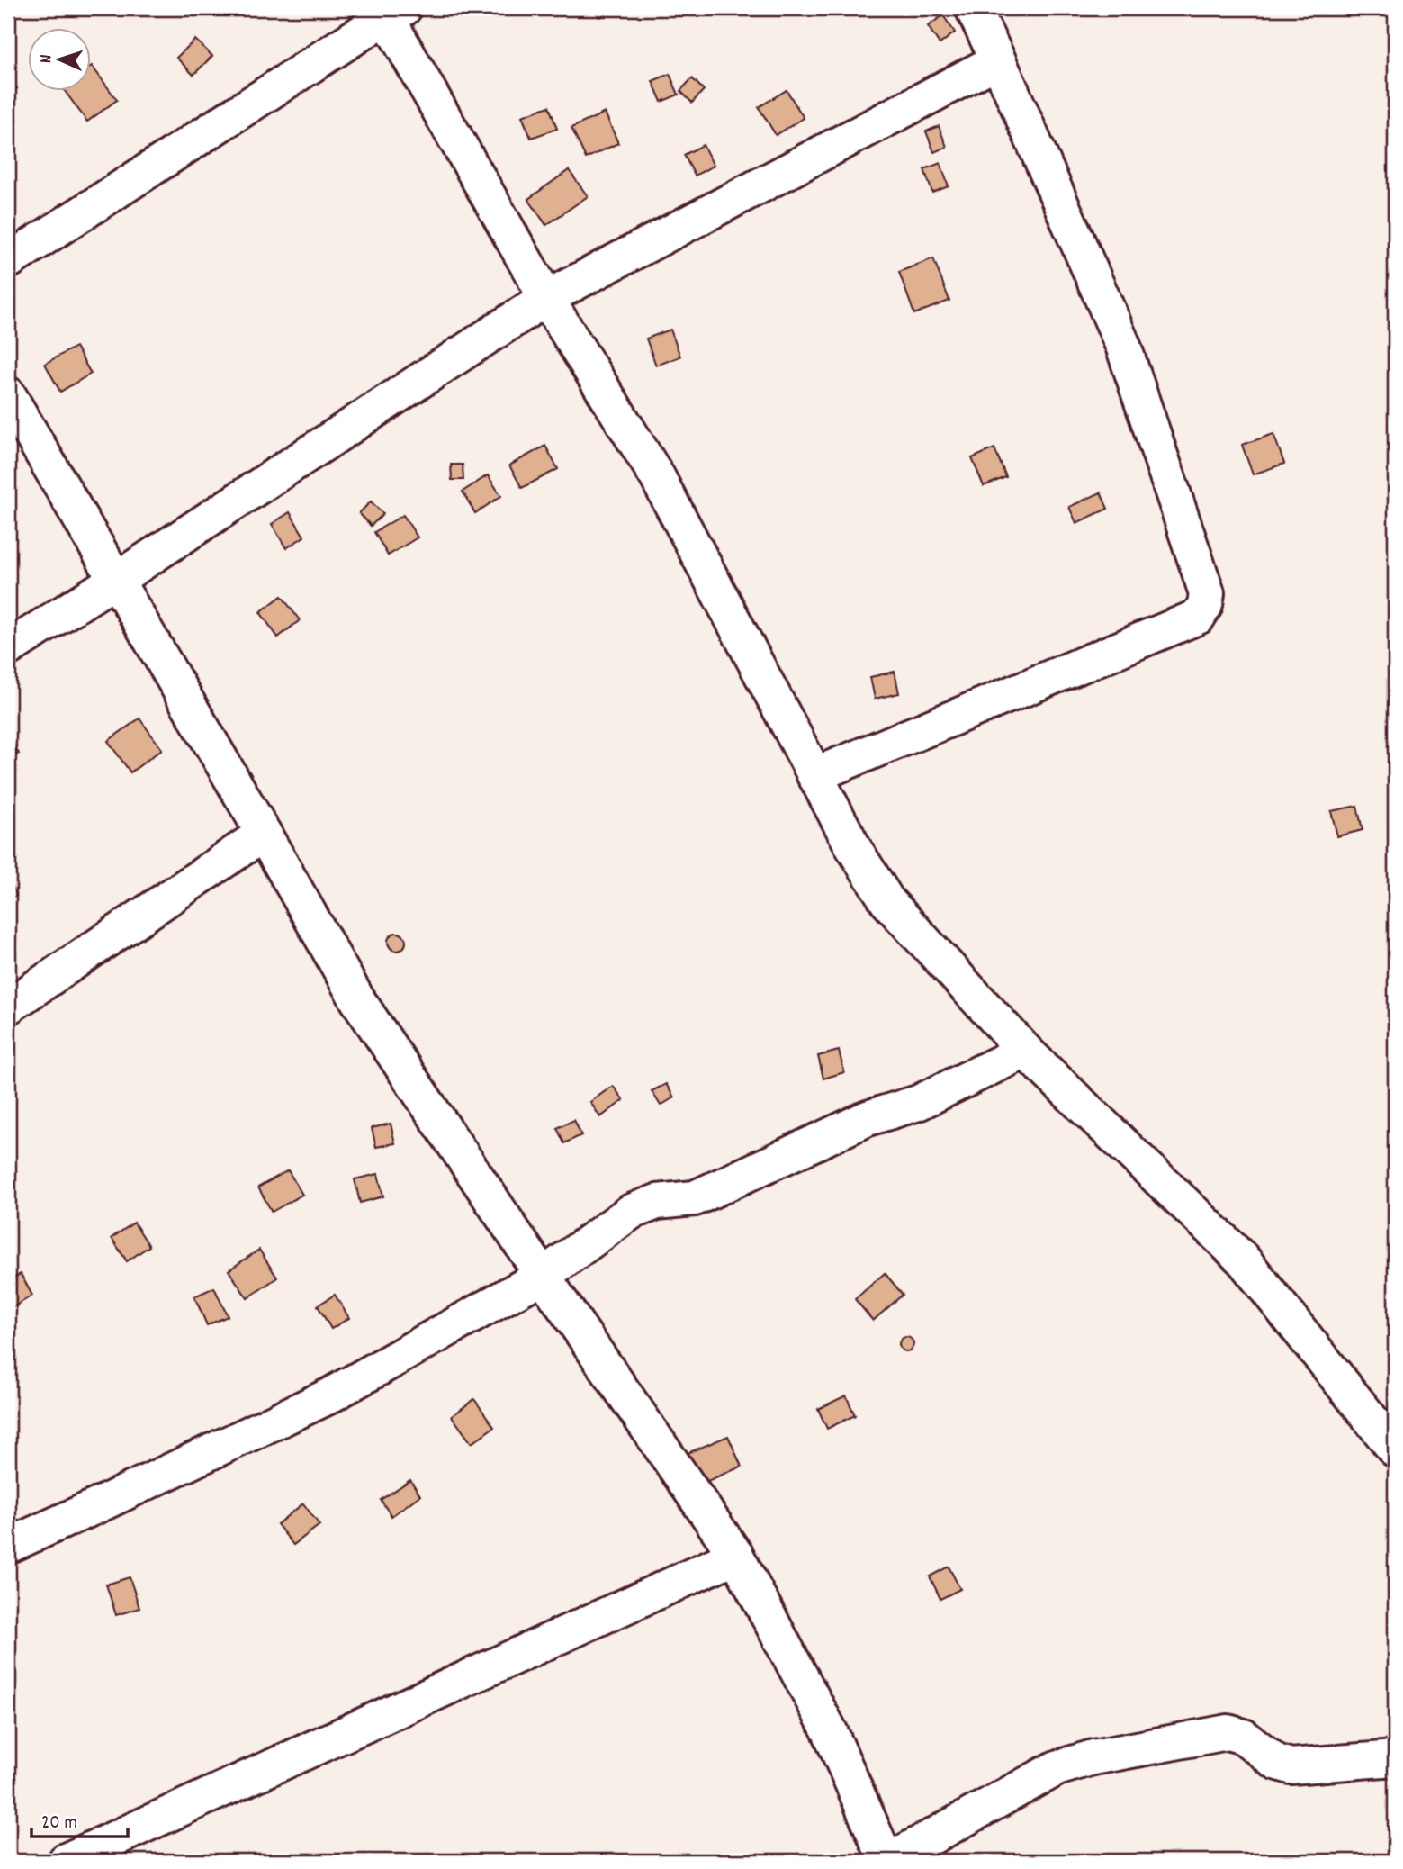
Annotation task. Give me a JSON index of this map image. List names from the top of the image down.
{
  "scale_bar": "20 m",
  "north": "left"
}
